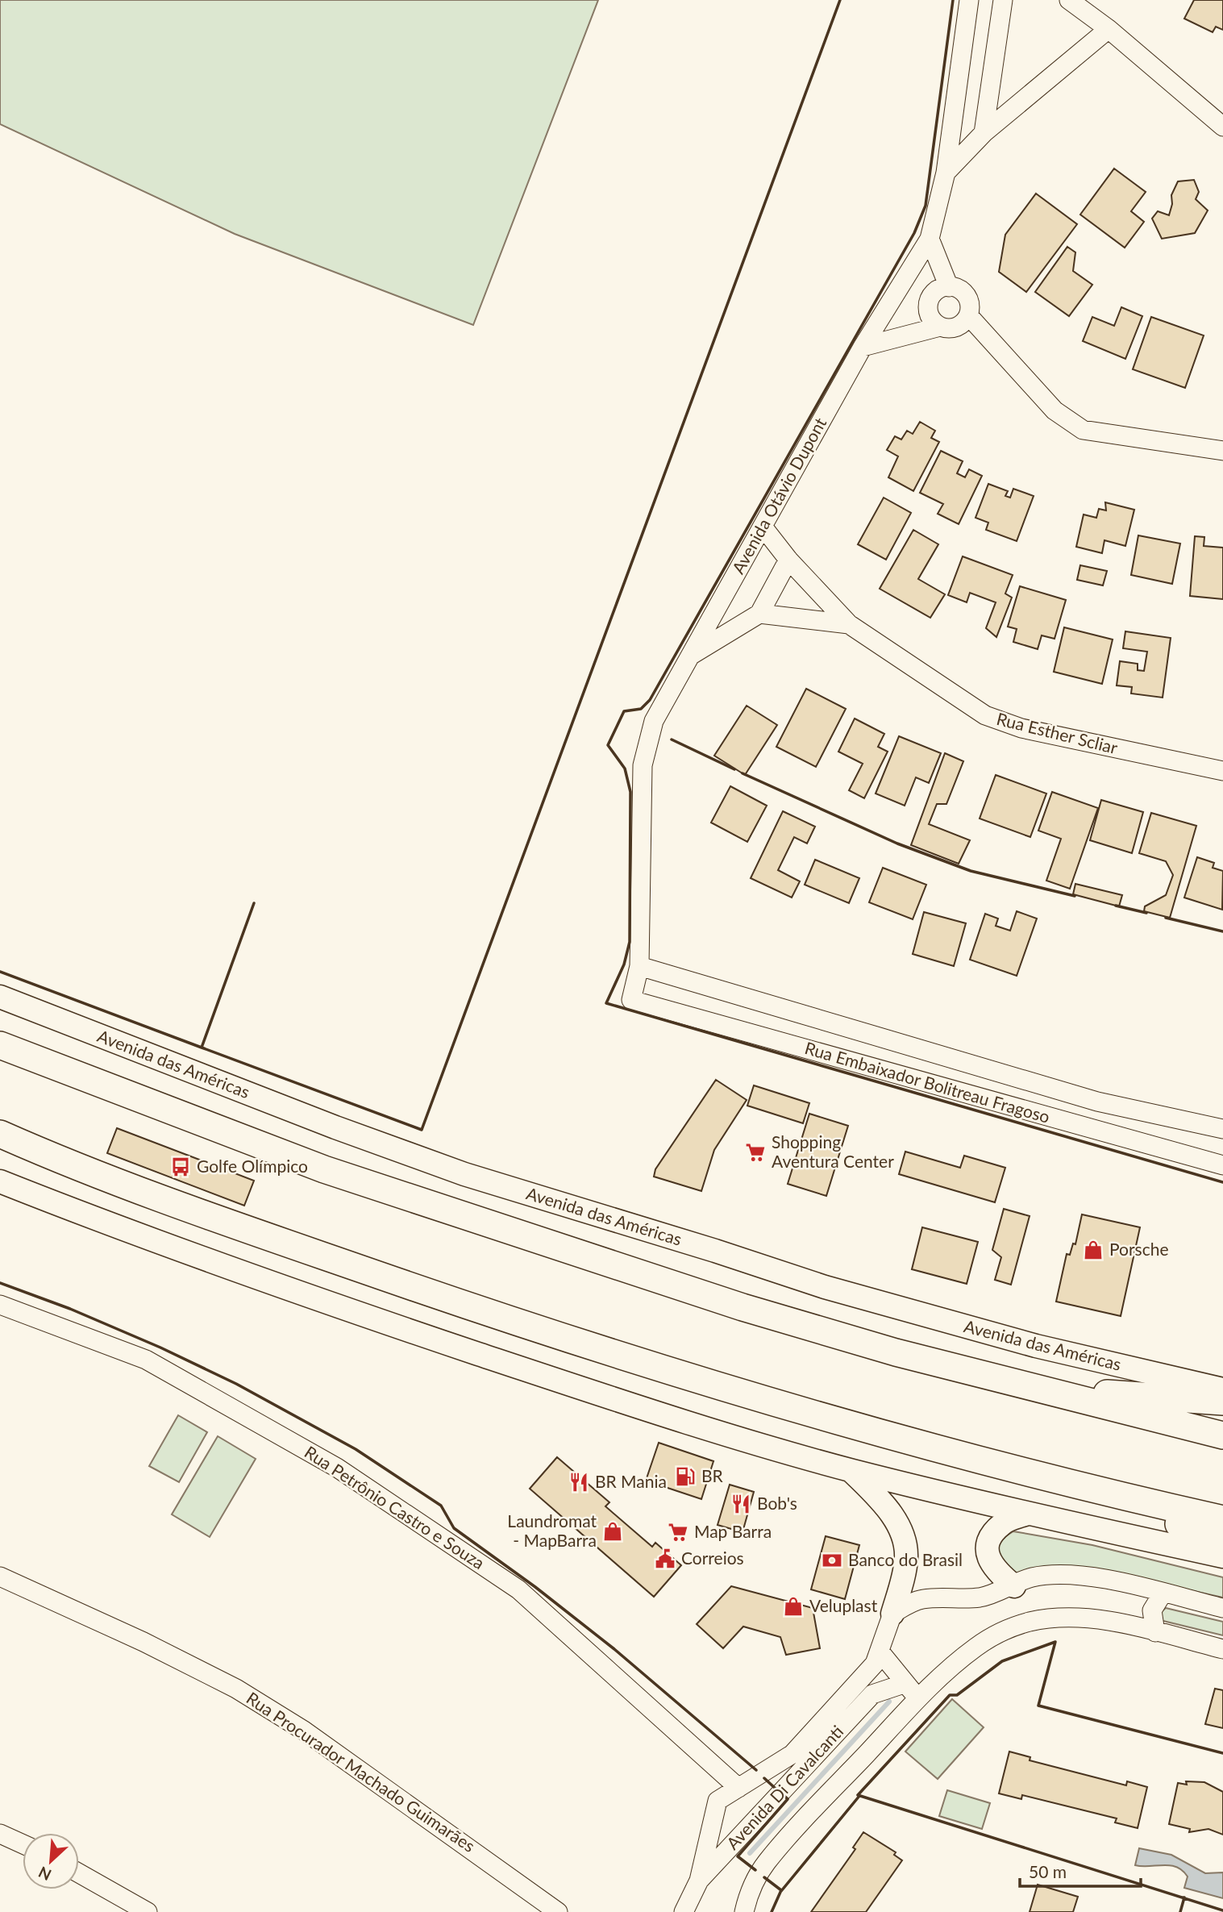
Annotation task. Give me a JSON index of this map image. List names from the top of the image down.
{
  "streets": {
    "main road": ["Avenida das Américas"],
    "street": [
      "Avenida Otávio Dupont",
      "Rua Esther Scliar",
      "Rua Embaixador Bolitreau Fragoso",
      "Rua Petrônio Castro e Souza",
      "Rua Procurador Machado Guimarães",
      "Avenida Di Cavalcanti"
    ]
  },
  "crossings": [
    ["Avenida Otávio Dupont", "Rua Esther Scliar"],
    ["Avenida Otávio Dupont", "Rua Embaixador Bolitreau Fragoso"],
    ["Rua Petrônio Castro e Souza", "Avenida Di Cavalcanti"]
  ],
  "places": {
    "supermarket": ["Shopping Aventura Center", "Map Barra"],
    "bus stop": ["Golfe Olímpico"],
    "shop": ["Porsche", "Laundromat - MapBarra", "Veluplast"],
    "fuel station": ["BR"],
    "restaurant": ["BR Mania", "Bob's"],
    "public building": ["Correios"],
    "bank": ["Banco do Brasil"]
  },
  "scale_bar": "50 m",
  "north": "bottom left"
}
